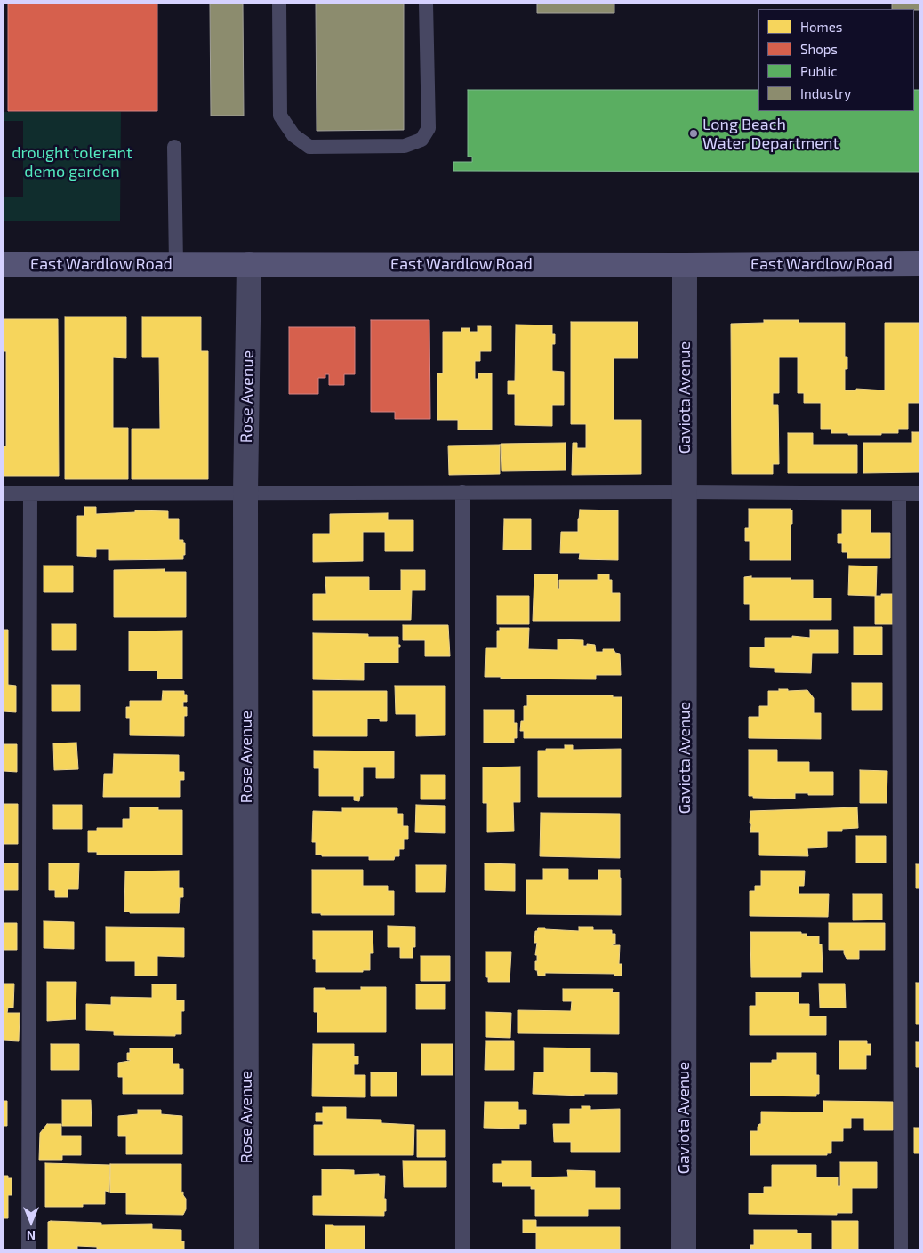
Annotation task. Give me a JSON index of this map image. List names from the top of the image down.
{
  "streets": {
    "main road": ["East Wardlow Road"],
    "street": ["Rose Avenue", "Gaviota Avenue"]
  },
  "crossings": [
    ["East Wardlow Road", "Rose Avenue"],
    ["East Wardlow Road", "Gaviota Avenue"]
  ],
  "parks": ["drought tolerant demo garden"],
  "places": ["Long Beach Water Department"],
  "legend": [
    "Homes",
    "Shops",
    "Public",
    "Industry"
  ],
  "north": "bottom"
}
